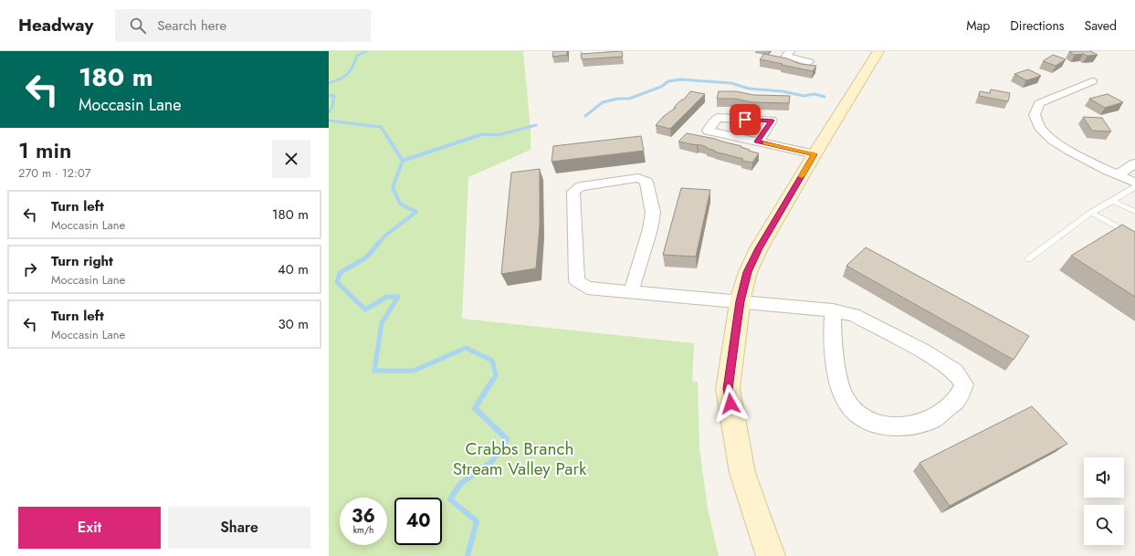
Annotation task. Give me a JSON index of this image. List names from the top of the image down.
{
  "parks": ["Crabbs Branch Stream Valley Park"],
  "page": {
    "header": "Headway",
    "search": "Search here",
    "nav": ["Map", "Directions", "Saved"],
    "turn": ["180 m", "Moccasin Lane"],
    "heading": ["1 min", "270 m · 12:07"],
    "list": [
      {
        "name": "Turn left",
        "note": "Moccasin Lane",
        "value": "180 m"
      },
      {
        "name": "Turn right",
        "note": "Moccasin Lane",
        "value": "40 m"
      },
      {
        "name": "Turn left",
        "note": "Moccasin Lane",
        "value": "30 m"
      }
    ],
    "speed": "36 km/h",
    "limit": "40",
    "buttons": ["Exit", "Share"]
  }
}
